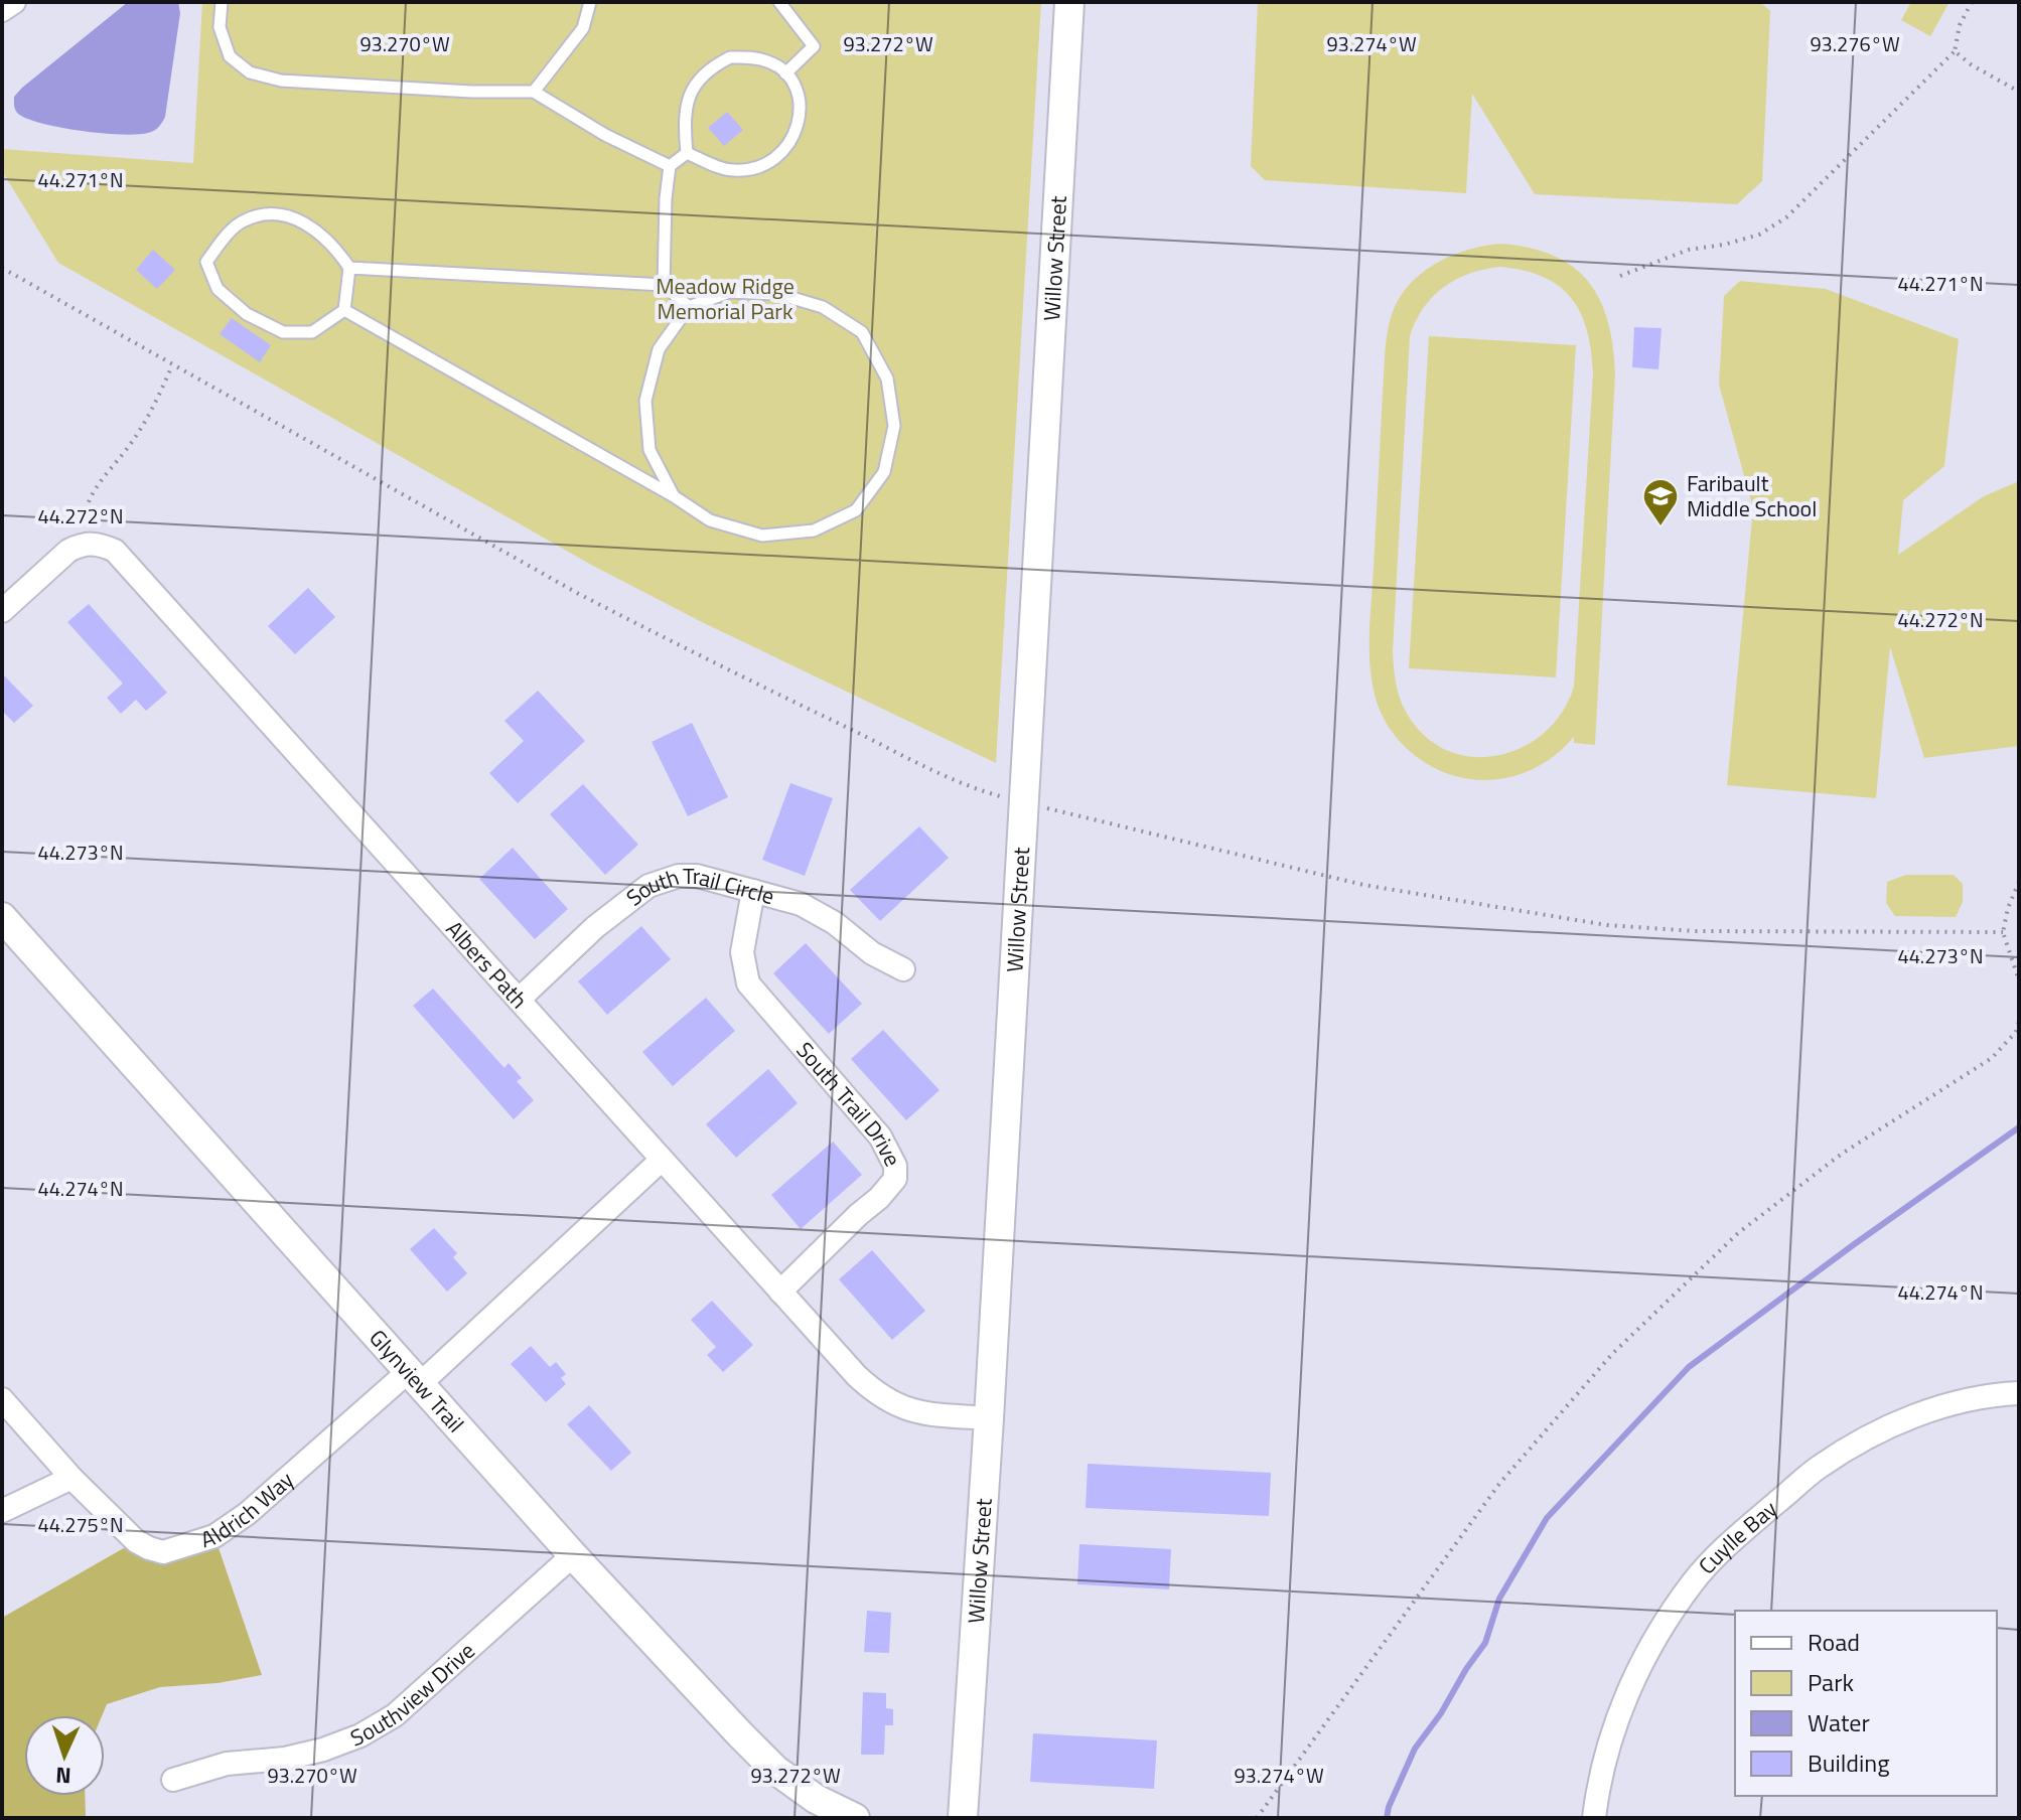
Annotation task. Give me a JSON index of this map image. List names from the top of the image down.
{
  "streets": {
    "street": [
      "Willow Street",
      "South Trail Circle",
      "Albers Path",
      "South Trail Drive",
      "Glynview Trail",
      "Aldrich Way",
      "Cuylle Bay",
      "Southview Drive"
    ]
  },
  "crossings": [
    ["Willow Street", "Albers Path"],
    ["South Trail Circle", "Albers Path"],
    ["South Trail Circle", "South Trail Drive"],
    ["Albers Path", "South Trail Drive"],
    ["Albers Path", "Aldrich Way"],
    ["Glynview Trail", "Aldrich Way"],
    ["Glynview Trail", "Southview Drive"]
  ],
  "parks": ["Meadow Ridge Memorial Park"],
  "places": {
    "school or university": ["Faribault Middle School"]
  },
  "legend": [
    "Road",
    "Park",
    "Water",
    "Building"
  ],
  "north": "bottom",
  "coordinates": [
    "93.270°W",
    "93.272°W",
    "93.274°W",
    "93.276°W",
    "44.271°N",
    "44.272°N",
    "44.273°N",
    "44.274°N",
    "44.275°N"
  ]
}
